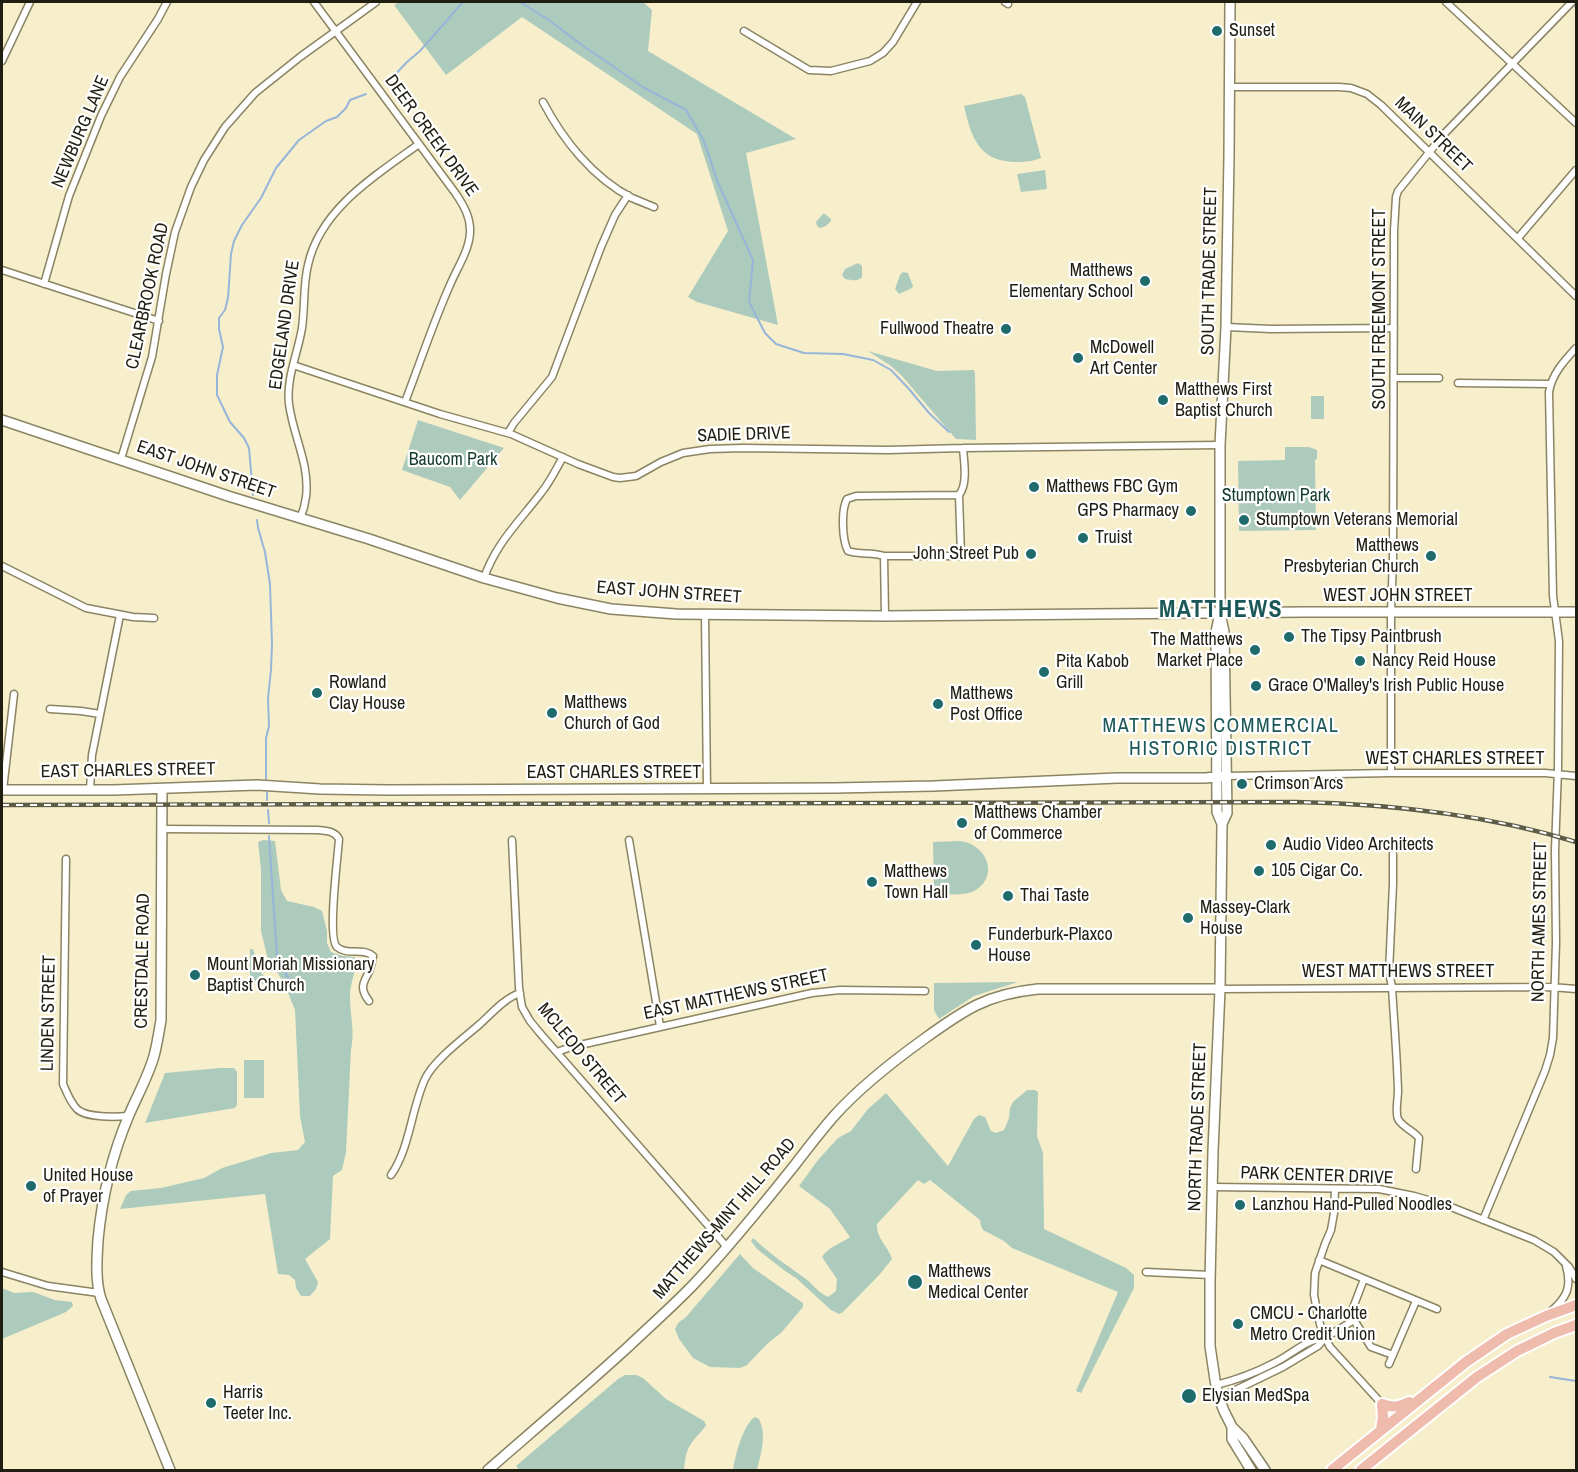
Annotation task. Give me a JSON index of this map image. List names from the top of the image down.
{
  "streets": {
    "main road": [
      "SOUTH TRADE STREET",
      "EAST JOHN STREET",
      "WEST JOHN STREET",
      "EAST CHARLES STREET",
      "CRESTDALE ROAD",
      "NORTH TRADE STREET",
      "MATTHEWS-MINT HILL ROAD"
    ],
    "street": [
      "NEWBURG LANE",
      "MAIN STREET",
      "DEER CREEK DRIVE",
      "CLEARBROOK ROAD",
      "SOUTH FREEMONT STREET",
      "EDGELAND DRIVE",
      "SADIE DRIVE",
      "WEST CHARLES STREET",
      "NORTH AMES STREET",
      "WEST MATTHEWS STREET",
      "EAST MATTHEWS STREET",
      "LINDEN STREET",
      "MCLEOD STREET",
      "PARK CENTER DRIVE"
    ]
  },
  "crossings": [
    ["MAIN STREET", "SOUTH TRADE STREET"],
    ["MAIN STREET", "SOUTH FREEMONT STREET"],
    ["DEER CREEK DRIVE", "CLEARBROOK ROAD"],
    ["DEER CREEK DRIVE", "EDGELAND DRIVE"],
    ["DEER CREEK DRIVE", "SADIE DRIVE"],
    ["SOUTH TRADE STREET", "SADIE DRIVE"],
    ["SOUTH TRADE STREET", "EAST JOHN STREET"],
    ["SOUTH TRADE STREET", "WEST JOHN STREET"],
    ["SOUTH TRADE STREET", "NORTH TRADE STREET"],
    ["CLEARBROOK ROAD", "EAST JOHN STREET"],
    ["SOUTH FREEMONT STREET", "WEST JOHN STREET"],
    ["SOUTH FREEMONT STREET", "WEST CHARLES STREET"],
    ["EDGELAND DRIVE", "SADIE DRIVE"],
    ["EDGELAND DRIVE", "EAST JOHN STREET"],
    ["EAST JOHN STREET", "WEST JOHN STREET"],
    ["EAST JOHN STREET", "NORTH TRADE STREET"],
    ["WEST JOHN STREET", "NORTH AMES STREET"],
    ["WEST JOHN STREET", "NORTH TRADE STREET"],
    ["WEST CHARLES STREET", "EAST CHARLES STREET"],
    ["WEST CHARLES STREET", "NORTH AMES STREET"],
    ["WEST CHARLES STREET", "NORTH TRADE STREET"],
    ["EAST CHARLES STREET", "CRESTDALE ROAD"],
    ["EAST CHARLES STREET", "NORTH TRADE STREET"],
    ["NORTH AMES STREET", "WEST MATTHEWS STREET"],
    ["NORTH AMES STREET", "PARK CENTER DRIVE"],
    ["CRESTDALE ROAD", "LINDEN STREET"],
    ["WEST MATTHEWS STREET", "NORTH TRADE STREET"],
    ["WEST MATTHEWS STREET", "MATTHEWS-MINT HILL ROAD"],
    ["EAST MATTHEWS STREET", "MCLEOD STREET"],
    ["MCLEOD STREET", "MATTHEWS-MINT HILL ROAD"],
    ["NORTH TRADE STREET", "PARK CENTER DRIVE"],
    ["NORTH TRADE STREET", "MATTHEWS-MINT HILL ROAD"]
  ],
  "districts": ["MATTHEWS", "MATTHEWS COMMERCIAL HISTORIC DISTRICT"],
  "parks": ["Baucom Park", "Stumptown Park"],
  "places": [
    "Sunset",
    "Matthews Elementary School",
    "Fullwood Theatre",
    "McDowell Art Center",
    "Matthews First Baptist Church",
    "Matthews FBC Gym",
    "GPS Pharmacy",
    "Stumptown Veterans Memorial",
    "Truist",
    "John Street Pub",
    "Matthews Presbyterian Church",
    "The Tipsy Paintbrush",
    "The Matthews Market Place",
    "Nancy Reid House",
    "Pita Kabob Grill",
    "Grace O'Malley's Irish Public House",
    "Rowland Clay House",
    "Matthews Post Office",
    "Matthews Church of God",
    "Crimson Arcs",
    "Matthews Chamber of Commerce",
    "Audio Video Architects",
    "105 Cigar Co.",
    "Matthews Town Hall",
    "Thai Taste",
    "Massey-Clark House",
    "Funderburk-Plaxco House",
    "Mount Moriah Missionary Baptist Church",
    "United House of Prayer",
    "Lanzhou Hand-Pulled Noodles",
    "Matthews Medical Center",
    "CMCU - Charlotte Metro Credit Union",
    "Elysian MedSpa",
    "Harris Teeter Inc."
  ]
}
